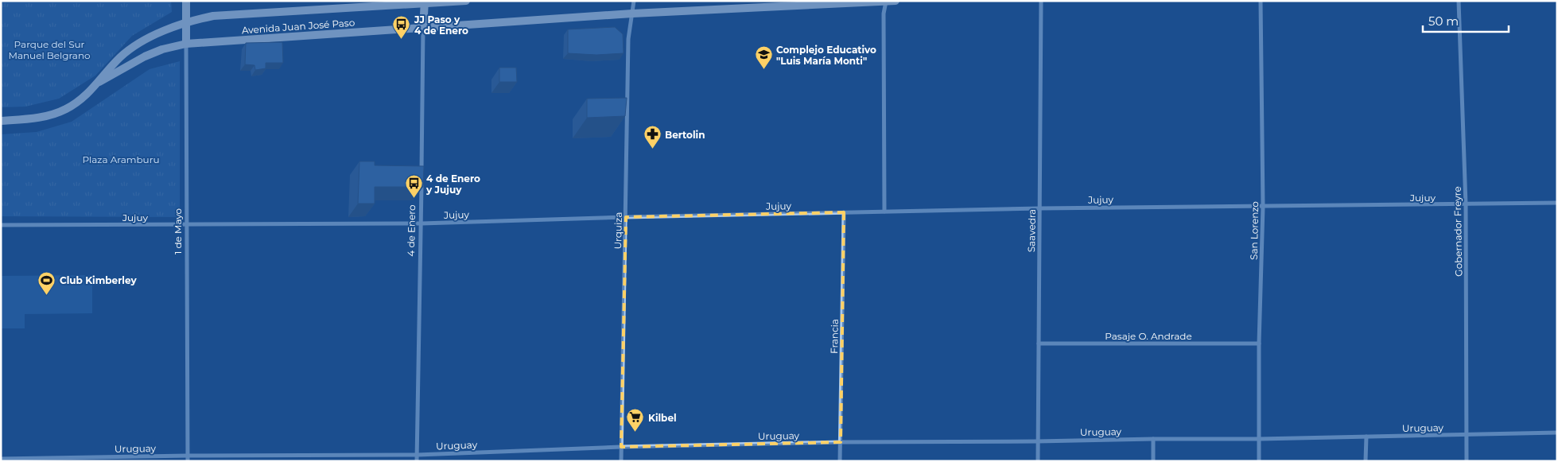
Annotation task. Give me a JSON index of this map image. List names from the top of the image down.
{
  "streets": {
    "main road": ["Avenida Juan José Paso", "1 de Mayo"],
    "street": [
      "Jujuy",
      "4 de Enero",
      "Urquiza",
      "Saavedra",
      "San Lorenzo",
      "Gobernador Freyre",
      "Pasaje O. Andrade",
      "Francia",
      "Uruguay"
    ]
  },
  "crossings": [
    ["Avenida Juan José Paso", "Urquiza"],
    ["Avenida Juan José Paso", "1 de Mayo"],
    ["Jujuy", "4 de Enero"],
    ["Jujuy", "Urquiza"],
    ["Jujuy", "Saavedra"],
    ["Jujuy", "San Lorenzo"],
    ["Jujuy", "1 de Mayo"],
    ["Jujuy", "Gobernador Freyre"],
    ["Jujuy", "Francia"],
    ["4 de Enero", "Uruguay"],
    ["Urquiza", "Uruguay"],
    ["Saavedra", "Pasaje O. Andrade"],
    ["Saavedra", "Uruguay"],
    ["San Lorenzo", "Pasaje O. Andrade"],
    ["San Lorenzo", "Uruguay"],
    ["1 de Mayo", "Uruguay"],
    ["Gobernador Freyre", "Uruguay"],
    ["Francia", "Uruguay"]
  ],
  "parks": ["Parque del Sur Manuel Belgrano", "Plaza Aramburu"],
  "places": {
    "bus stop": ["JJ Paso y 4 de Enero", "4 de Enero y Jujuy"],
    "school or university": ["Complejo Educativo \"Luis María Monti\""],
    "pharmacy": ["Bertolin"],
    "sports": ["Club Kimberley"],
    "supermarket": ["Kilbel"]
  },
  "scale_bar": "50 m"
}
